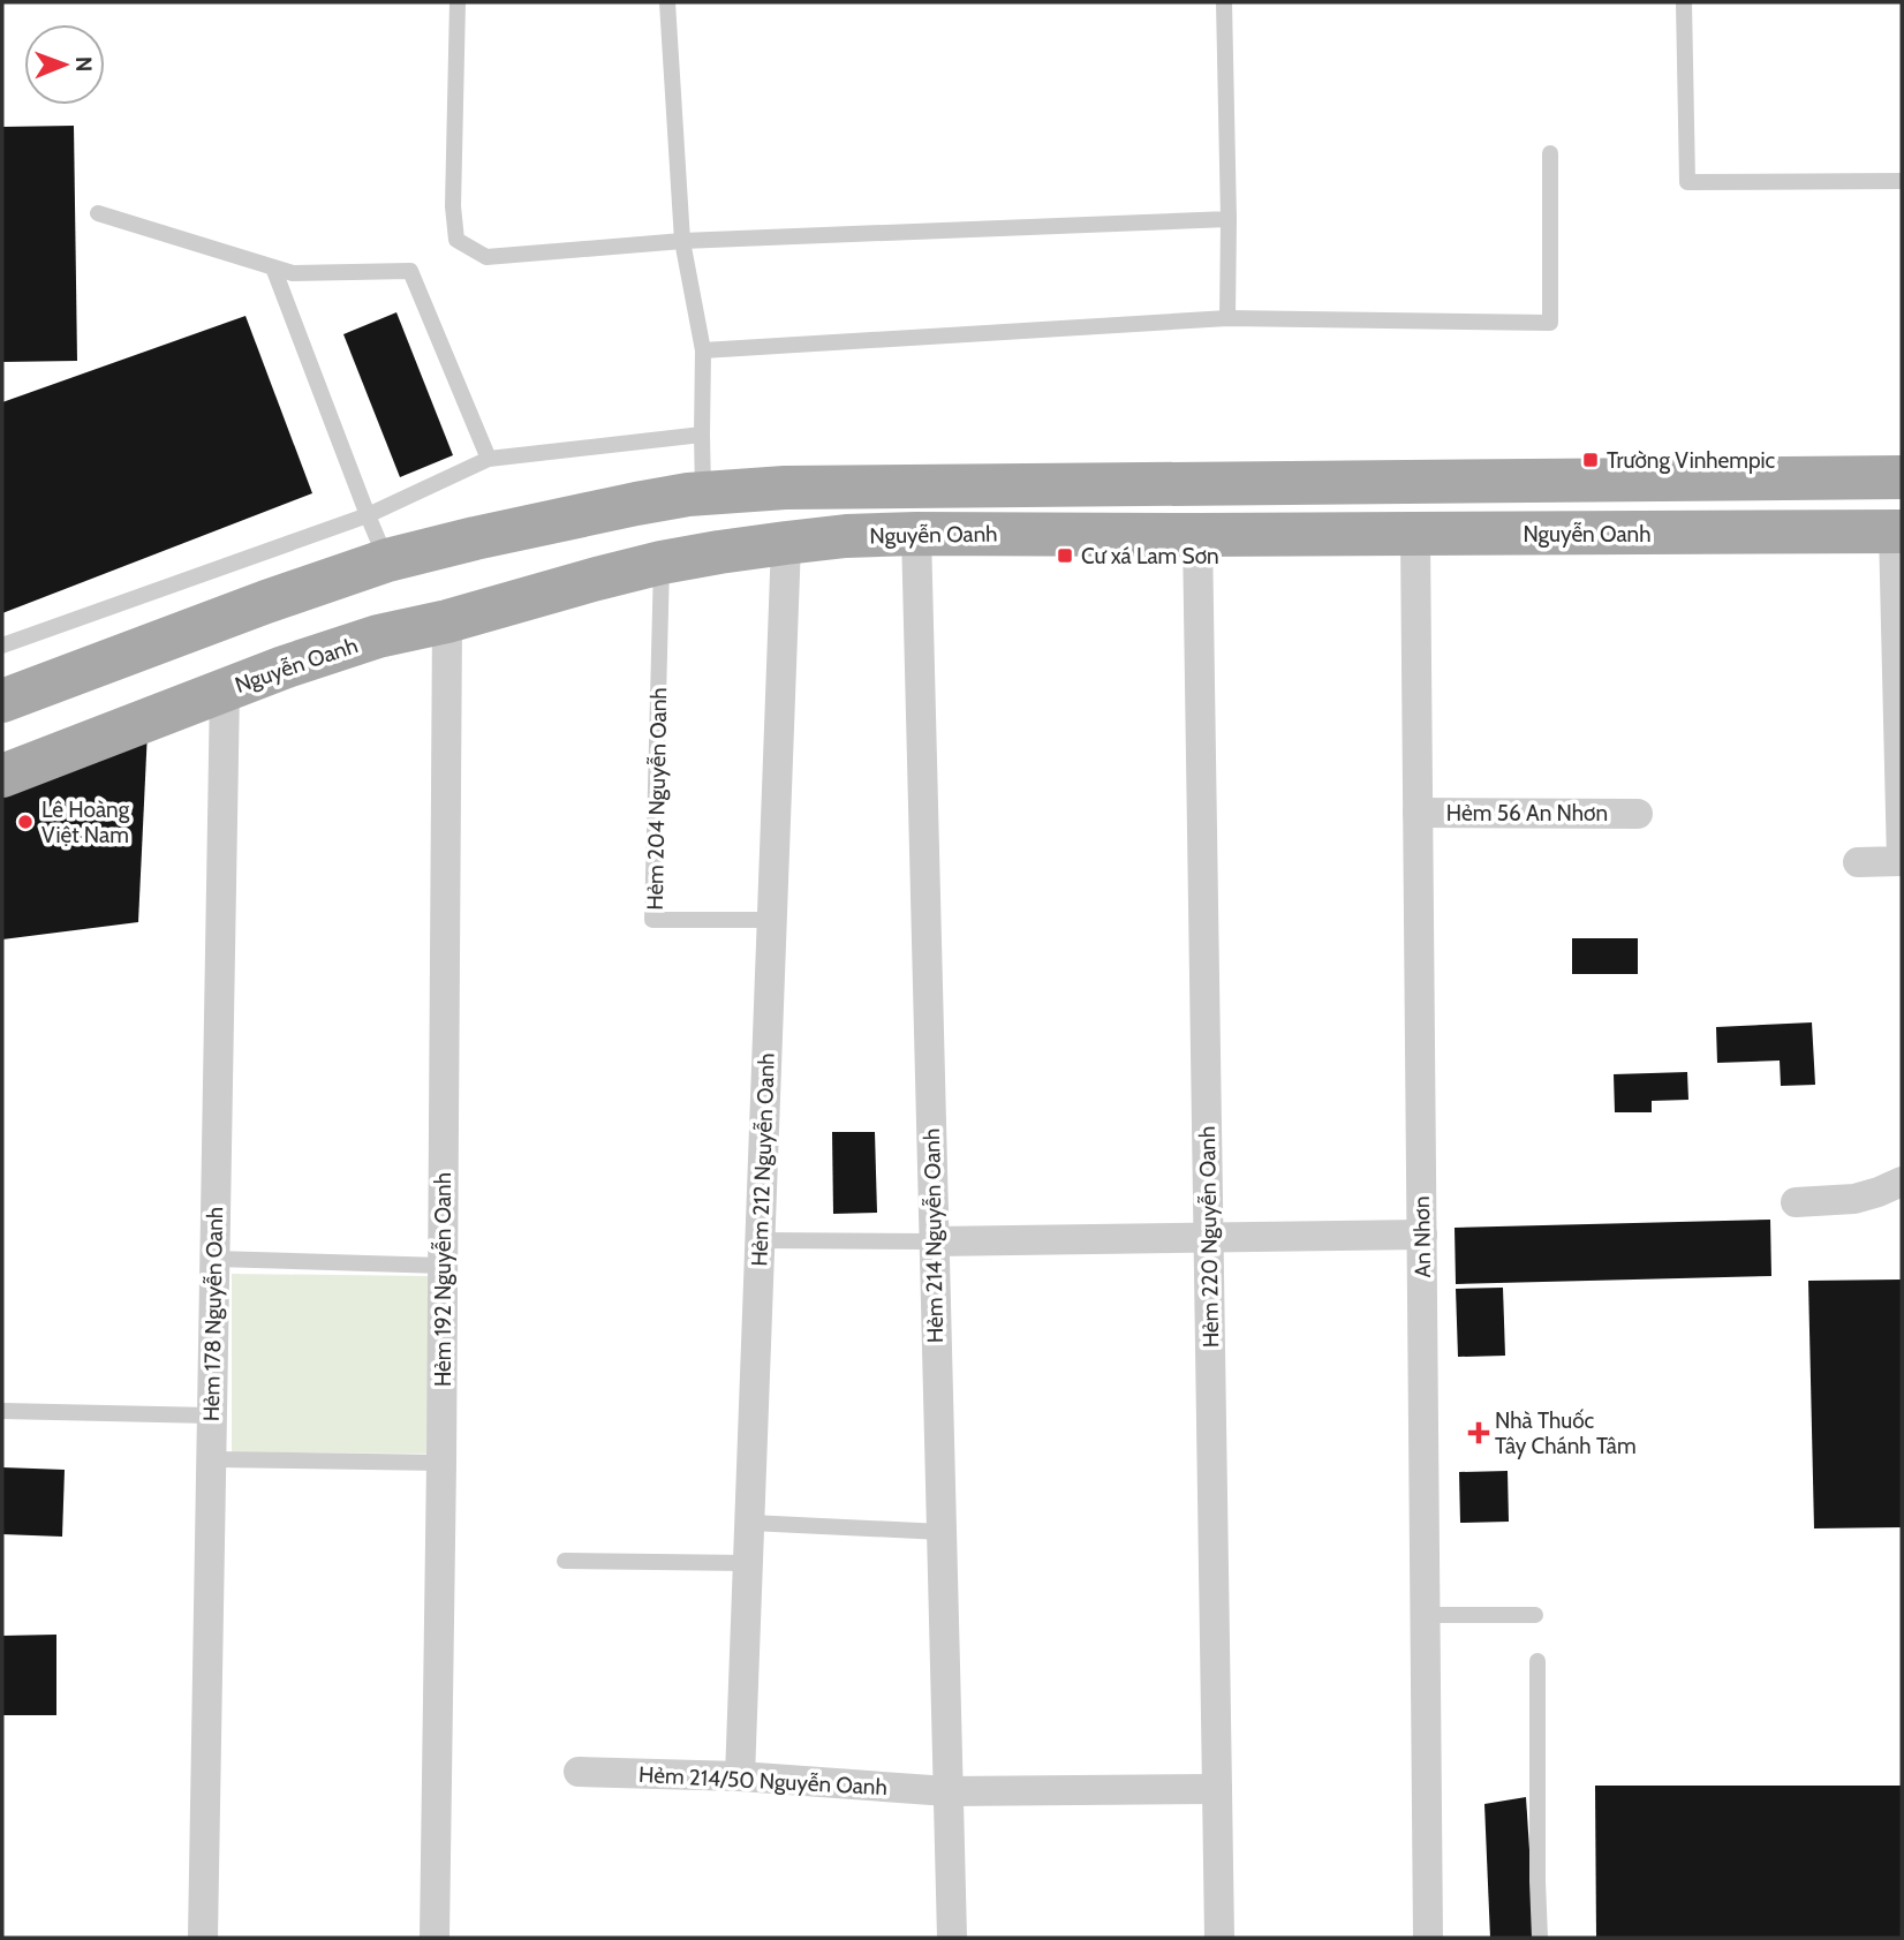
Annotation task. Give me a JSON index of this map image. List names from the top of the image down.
{
  "streets": {
    "main road": ["Nguyễn Oanh"],
    "street": [
      "Hẻm 56 An Nhơn",
      "Hẻm 212 Nguyễn Oanh",
      "Hẻm 214 Nguyễn Oanh",
      "Hẻm 220 Nguyễn Oanh",
      "An Nhơn",
      "Hẻm 192 Nguyễn Oanh",
      "Hẻm 178 Nguyễn Oanh",
      "Hẻm 214/50 Nguyễn Oanh"
    ],
    "lane": ["Hẻm 204 Nguyễn Oanh"]
  },
  "crossings": [
    ["Nguyễn Oanh", "Hẻm 204 Nguyễn Oanh"],
    ["Nguyễn Oanh", "Hẻm 212 Nguyễn Oanh"],
    ["Nguyễn Oanh", "Hẻm 214 Nguyễn Oanh"],
    ["Nguyễn Oanh", "Hẻm 220 Nguyễn Oanh"],
    ["Nguyễn Oanh", "An Nhơn"],
    ["Nguyễn Oanh", "Hẻm 192 Nguyễn Oanh"],
    ["Nguyễn Oanh", "Hẻm 178 Nguyễn Oanh"],
    ["Hẻm 204 Nguyễn Oanh", "Hẻm 212 Nguyễn Oanh"],
    ["Hẻm 56 An Nhơn", "An Nhơn"],
    ["Hẻm 212 Nguyễn Oanh", "Hẻm 214/50 Nguyễn Oanh"],
    ["Hẻm 214 Nguyễn Oanh", "Hẻm 214/50 Nguyễn Oanh"],
    ["Hẻm 220 Nguyễn Oanh", "Hẻm 214/50 Nguyễn Oanh"]
  ],
  "places": {
    "transit": ["Trường Vinhempic", "Cư xá Lam Sơn"],
    "other": ["Lê Hoàng Việt Nam"],
    "health": ["Nhà Thuốc Tây Chánh Tâm"]
  },
  "north": "right"
}
